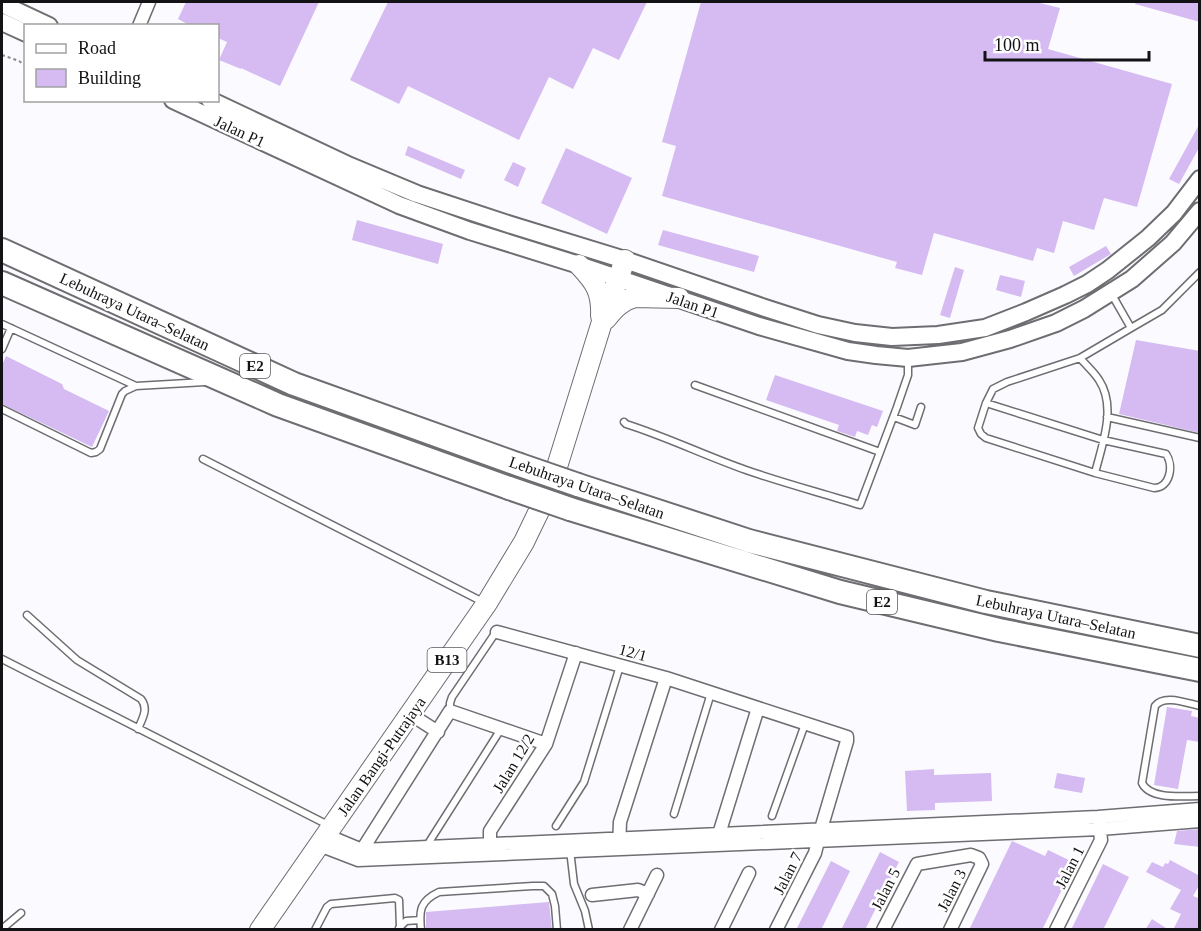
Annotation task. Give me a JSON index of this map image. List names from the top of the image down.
{
  "streets": {
    "highway": ["Lebuhraya Utara–Selatan", "E2"],
    "main road": ["Jalan P1", "B13", "Jalan Bangi-Putrajaya"],
    "street": [
      "12/1",
      "Jalan 12/2",
      "Jalan 1",
      "Jalan 7",
      "Jalan 5",
      "Jalan 3"
    ]
  },
  "crossings": [
    ["Jalan P1", "B13"],
    ["12/1", "Jalan 12/2"],
    ["12/1", "Jalan 7"],
    ["B13", "Jalan Bangi-Putrajaya"],
    ["Jalan 5", "Jalan 3"]
  ],
  "legend": ["Road", "Building"],
  "scale_bar": "100 m"
}
